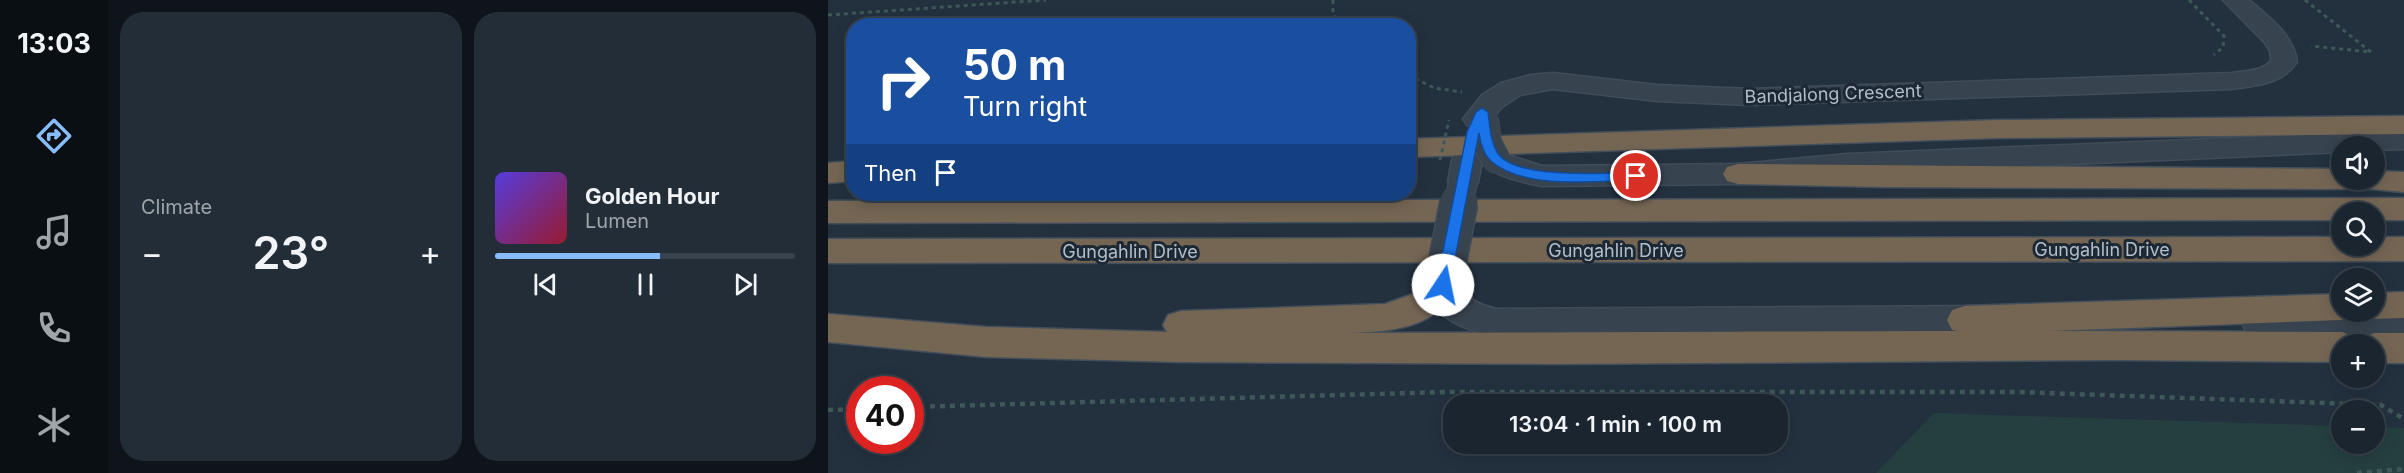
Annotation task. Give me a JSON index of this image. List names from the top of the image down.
{
  "streets": {
    "highway": ["Gungahlin Drive"],
    "street": ["Bandjalong Crescent"]
  },
  "page": {
    "tabs": "13:03",
    "tile": "Climate",
    "turn": ["50 m", "Turn right"],
    "map_buttons": ["+", "−"],
    "then": "Then",
    "song": ["Golden Hour", "Lumen"],
    "heat": ["−", "23°", "+"],
    "limit": "40",
    "trip": "13:04 · 1 min · 100 m"
  }
}
